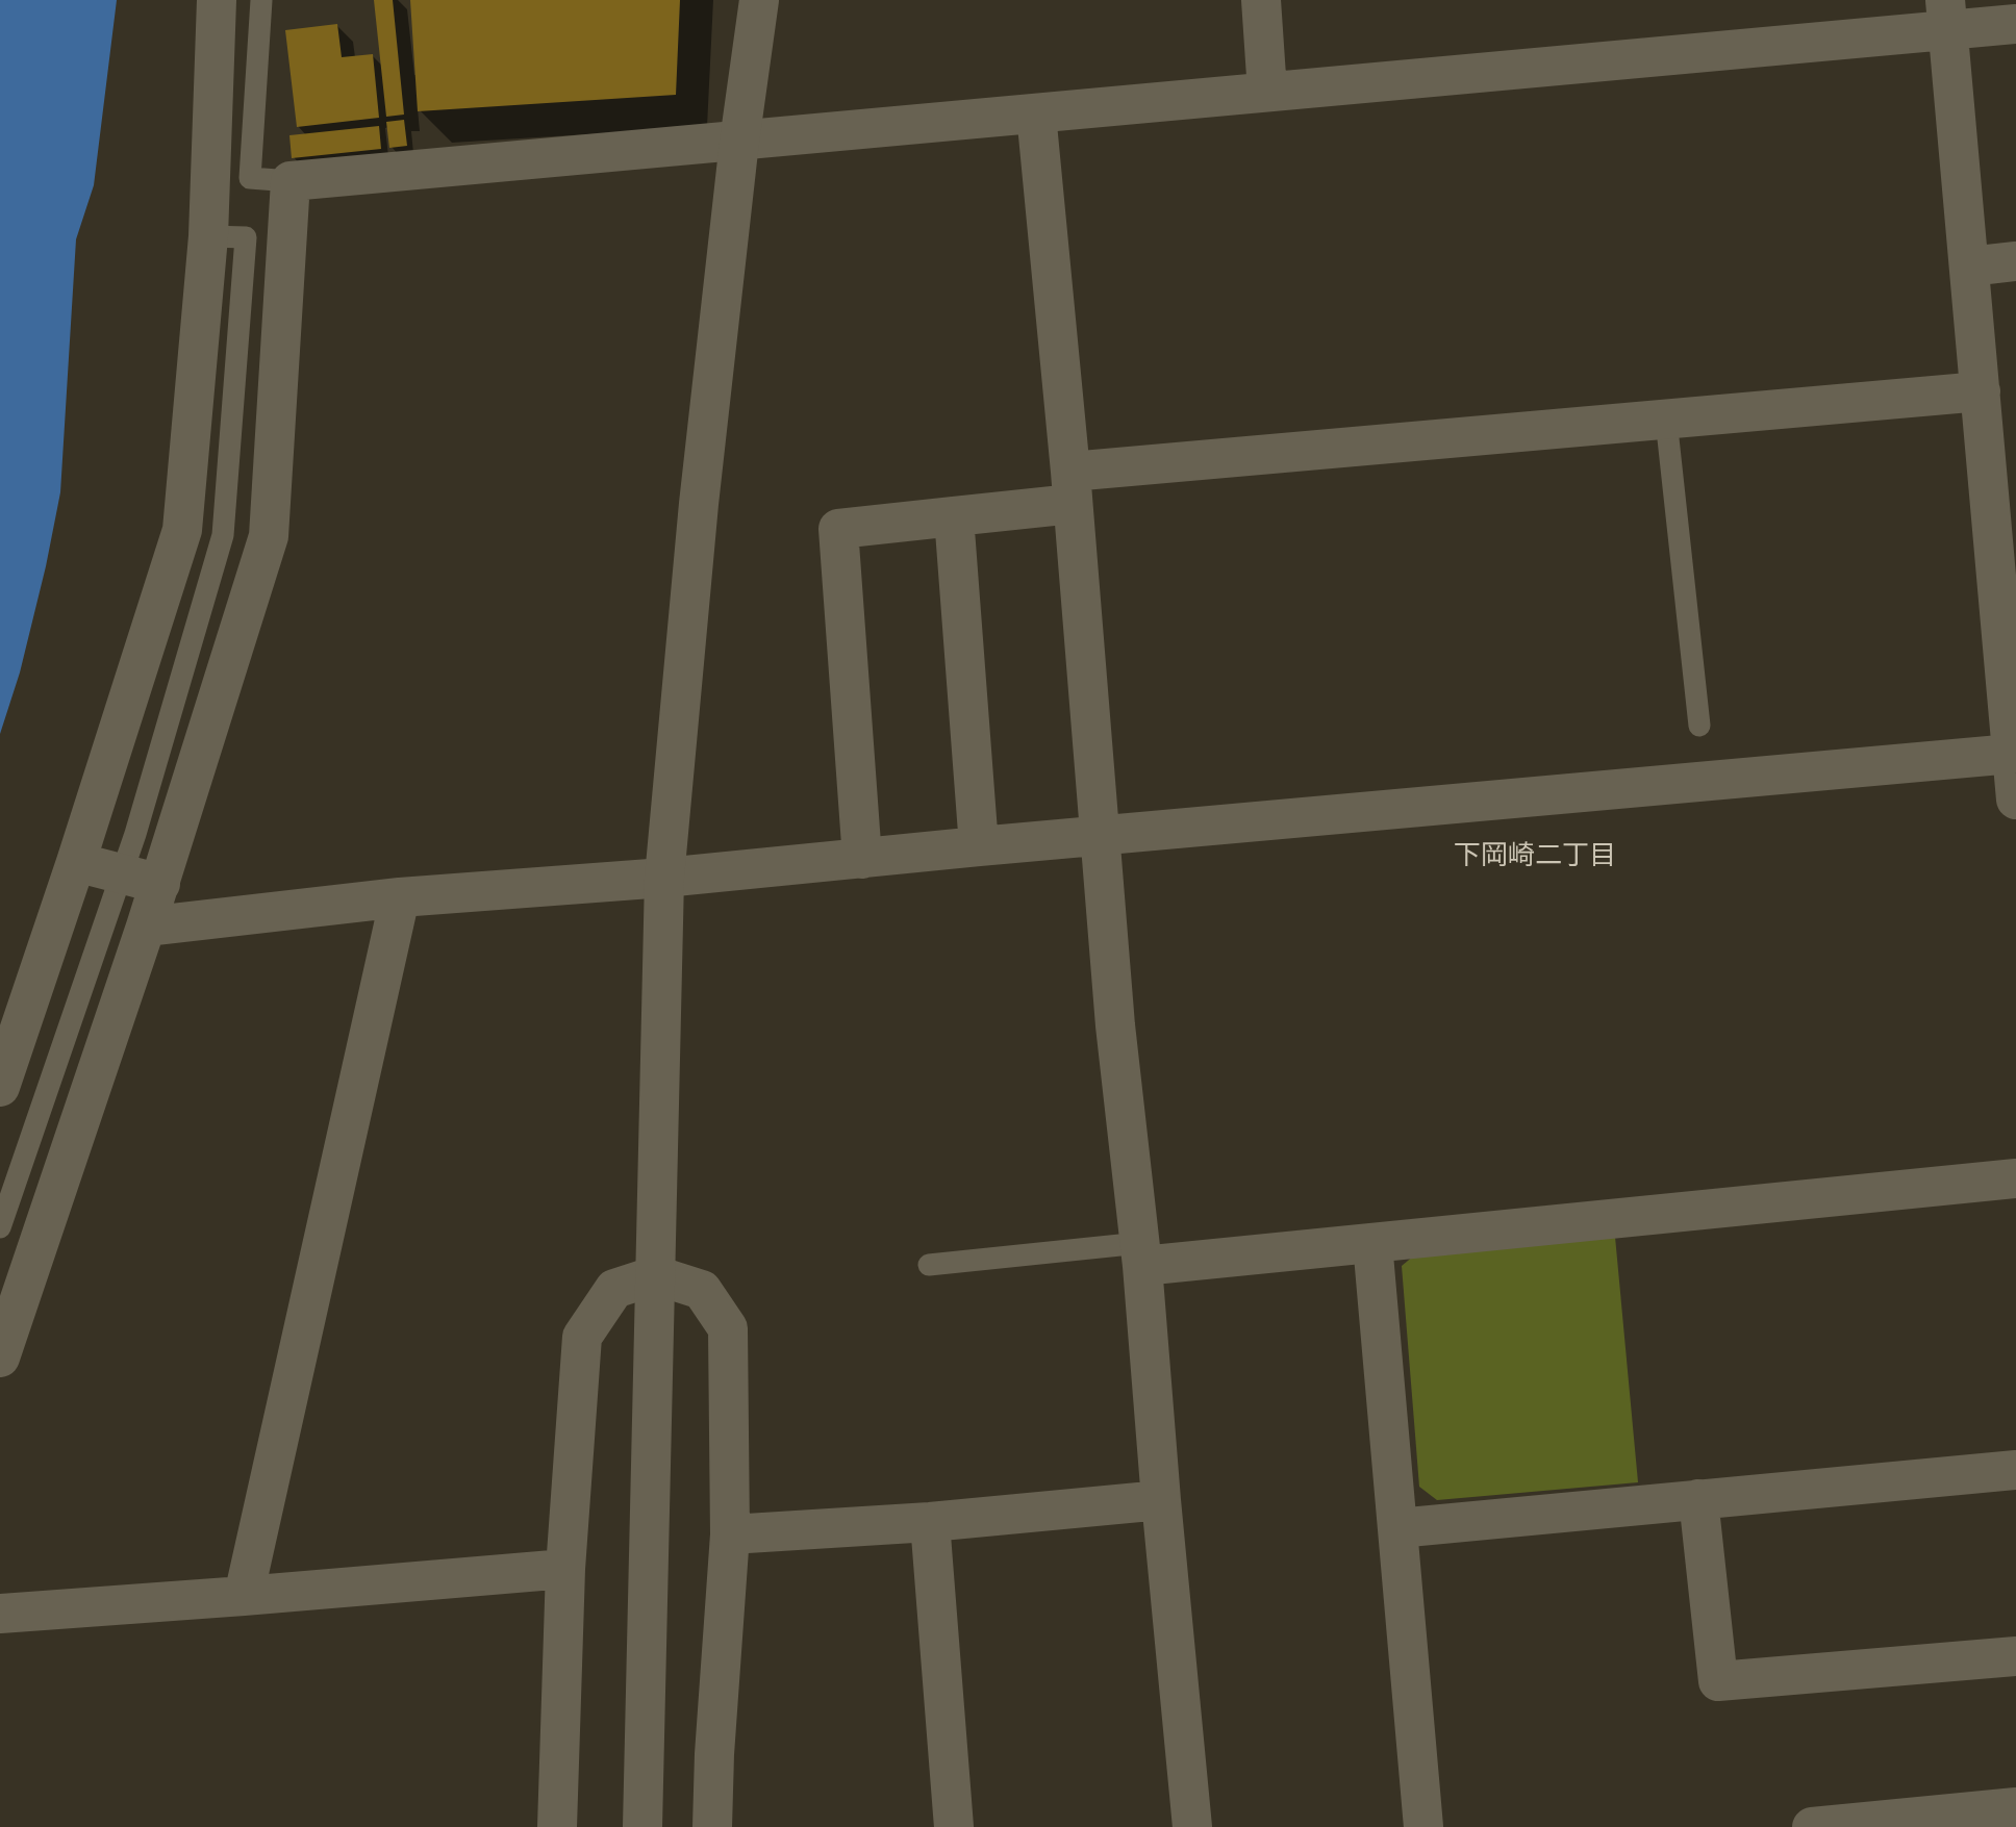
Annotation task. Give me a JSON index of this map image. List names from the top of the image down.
{
  "districts": ["下岡崎二丁目"]
}
